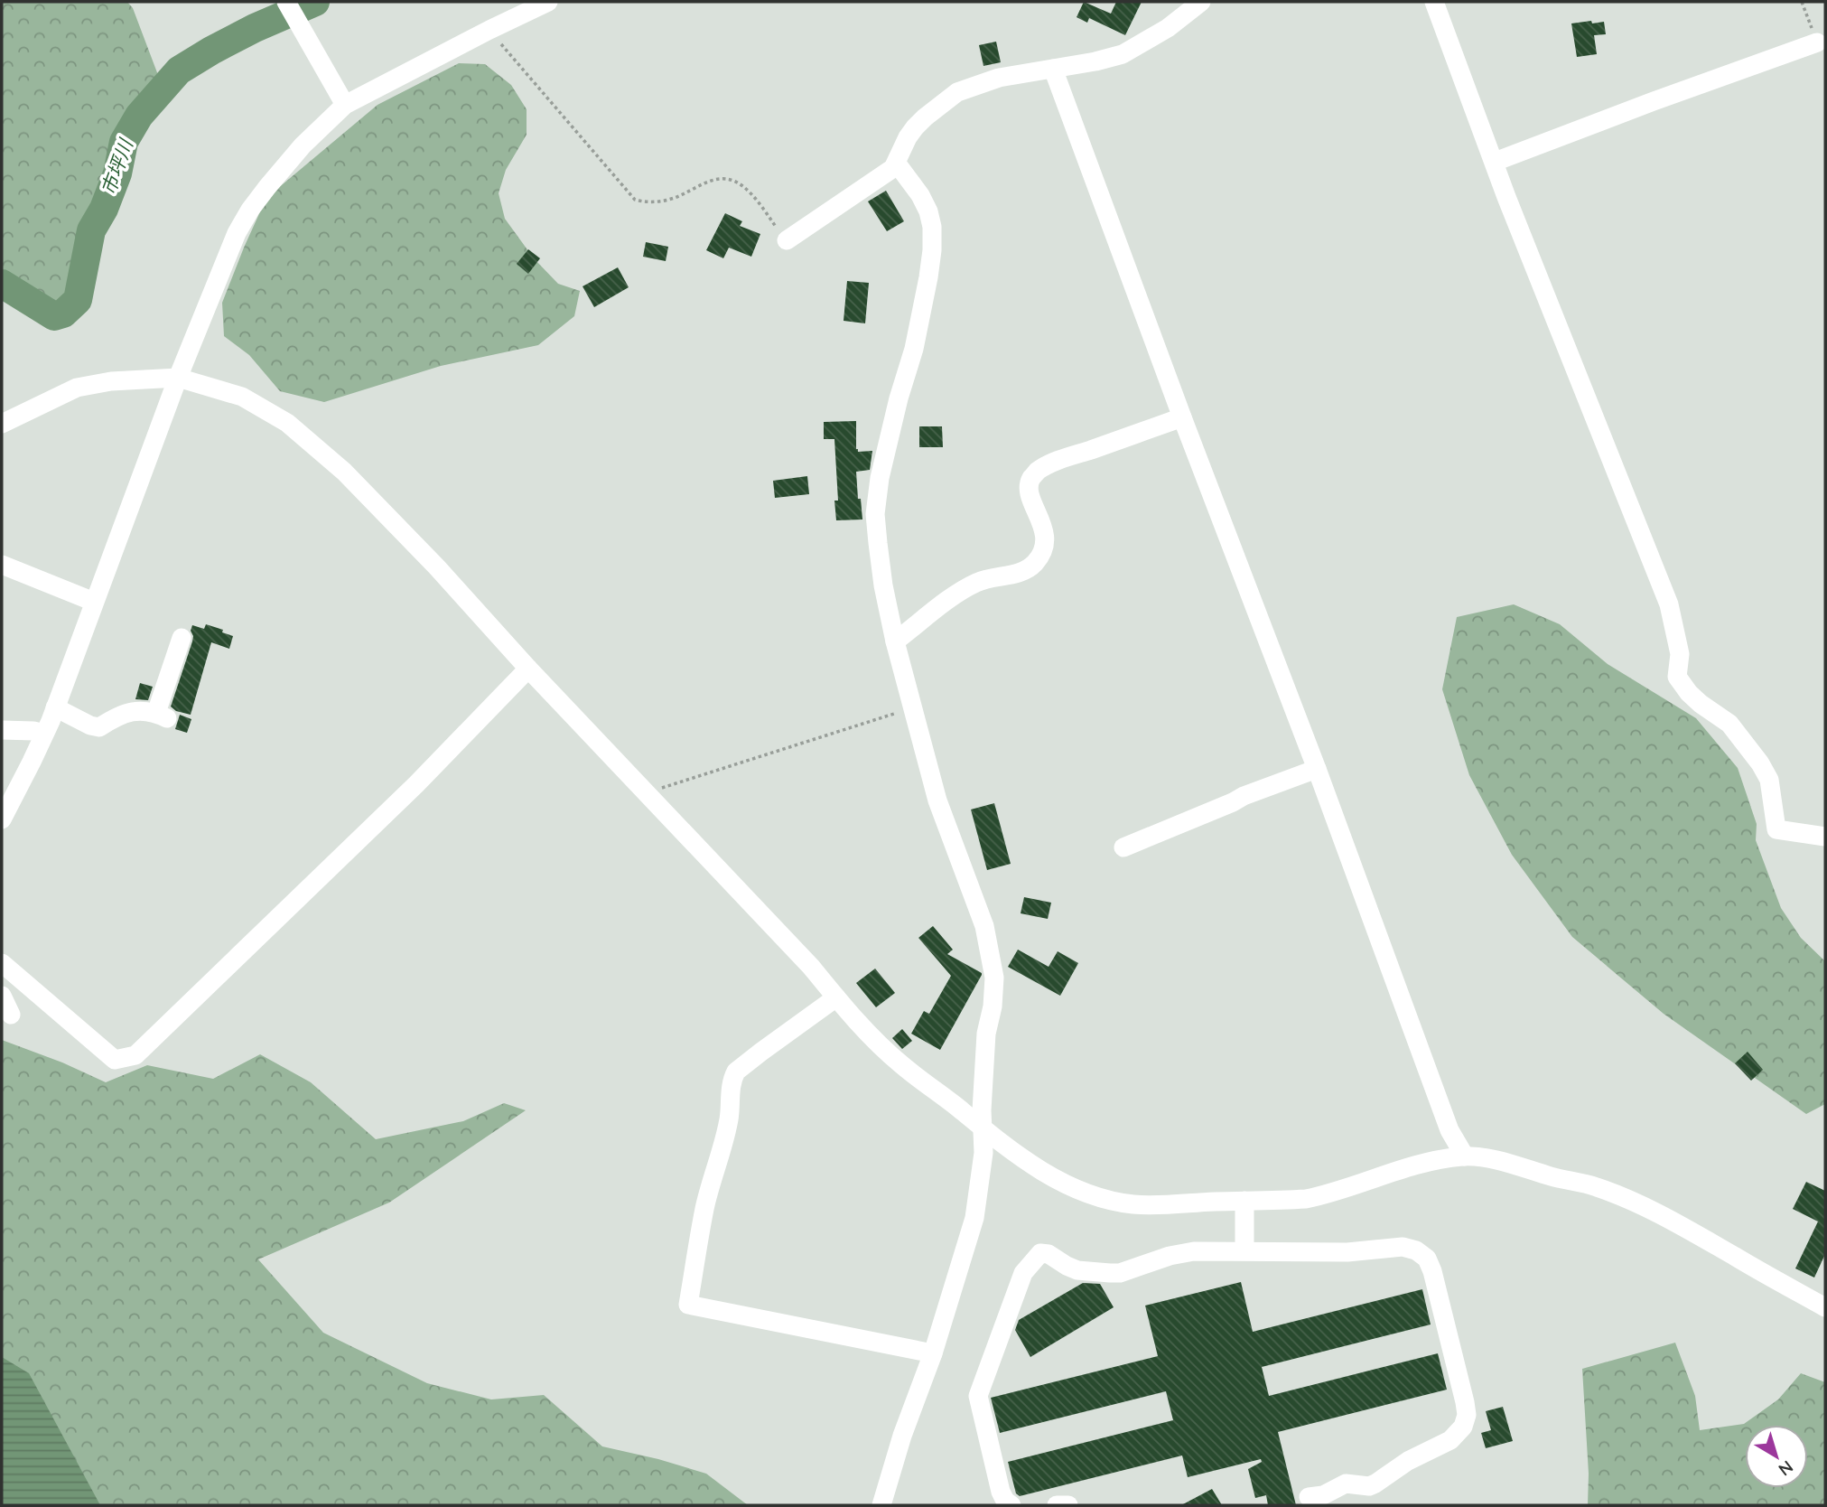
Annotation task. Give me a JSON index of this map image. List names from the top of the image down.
{
  "water": ["市坪川"],
  "north": "bottom right"
}
